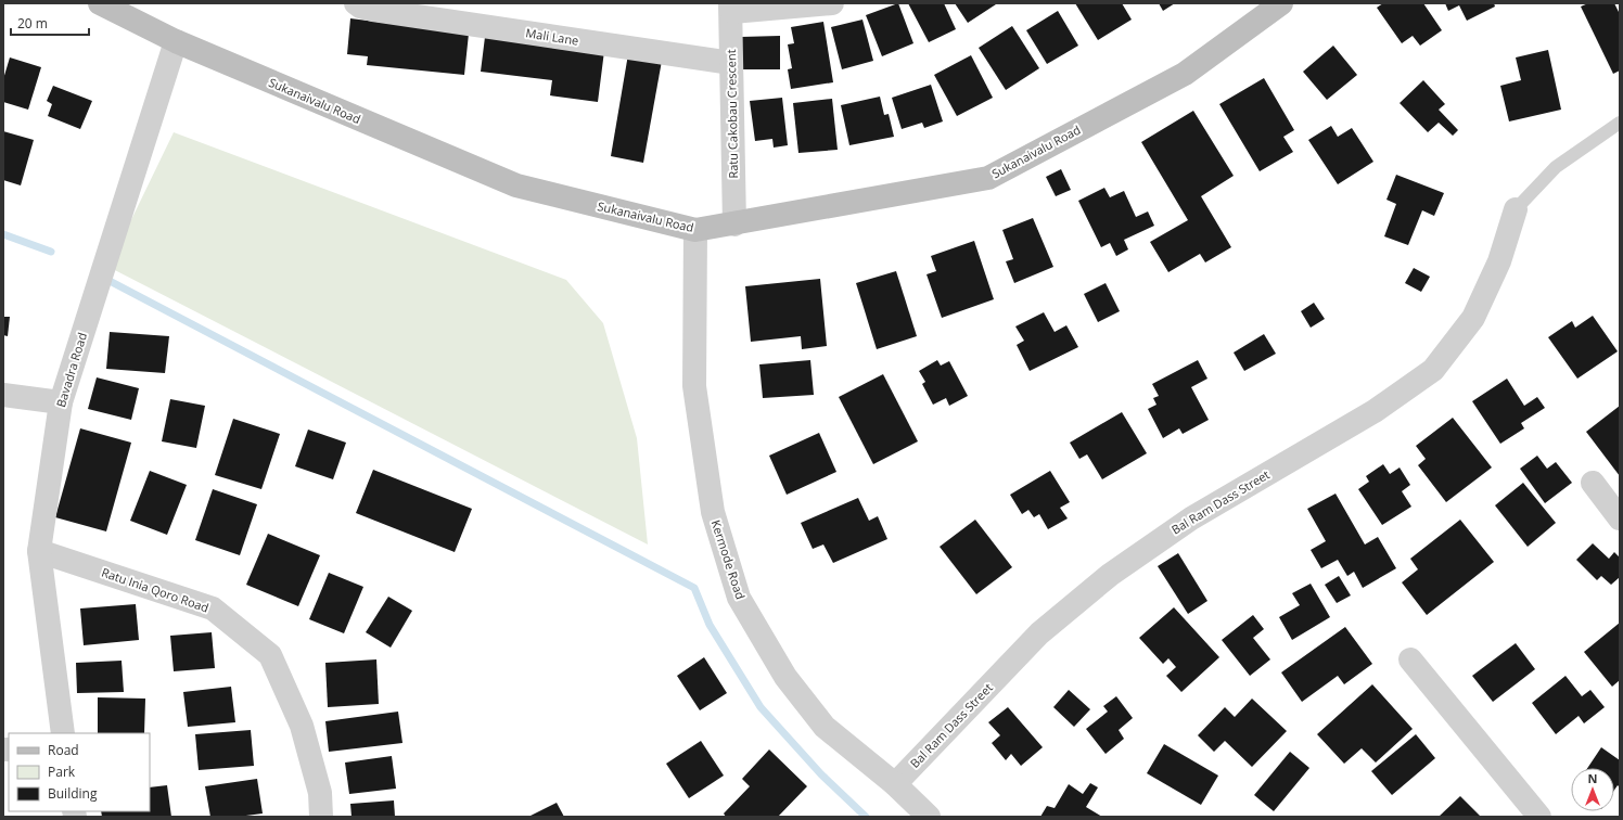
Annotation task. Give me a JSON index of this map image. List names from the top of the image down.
{
  "streets": {
    "main road": ["Sukanaivalu Road"],
    "street": [
      "Mali Lane",
      "Ratu Cakobau Crescent",
      "Bavadra Road",
      "Bal Ram Dass Street",
      "Kermode Road",
      "Ratu Inia Qoro Road"
    ]
  },
  "crossings": [
    ["Mali Lane", "Ratu Cakobau Crescent"],
    ["Sukanaivalu Road", "Ratu Cakobau Crescent"],
    ["Sukanaivalu Road", "Bavadra Road"],
    ["Sukanaivalu Road", "Kermode Road"],
    ["Bavadra Road", "Ratu Inia Qoro Road"],
    ["Bal Ram Dass Street", "Kermode Road"]
  ],
  "legend": ["Road", "Park", "Building"],
  "scale_bar": "20 m",
  "north": "top"
}
